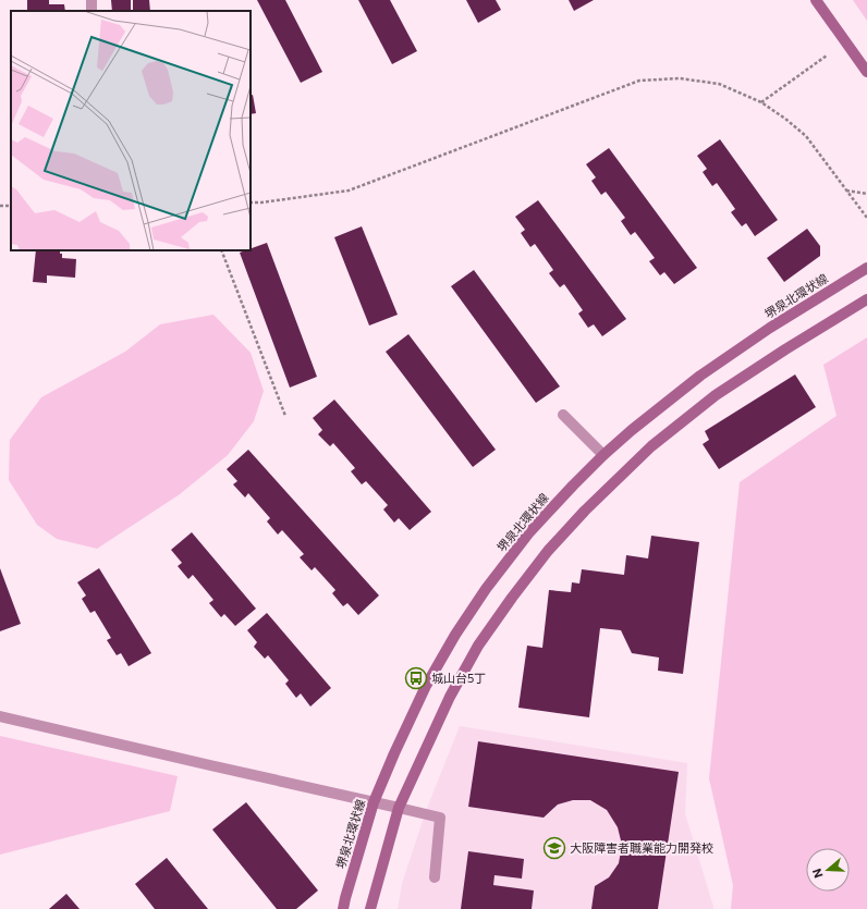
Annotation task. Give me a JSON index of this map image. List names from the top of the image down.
{
  "streets": {
    "main road": ["堺泉北環状線"]
  },
  "places": {
    "bus stop": ["城山台5丁"],
    "school or university": ["大阪障害者職業能力開発校"]
  },
  "north": "left"
}
